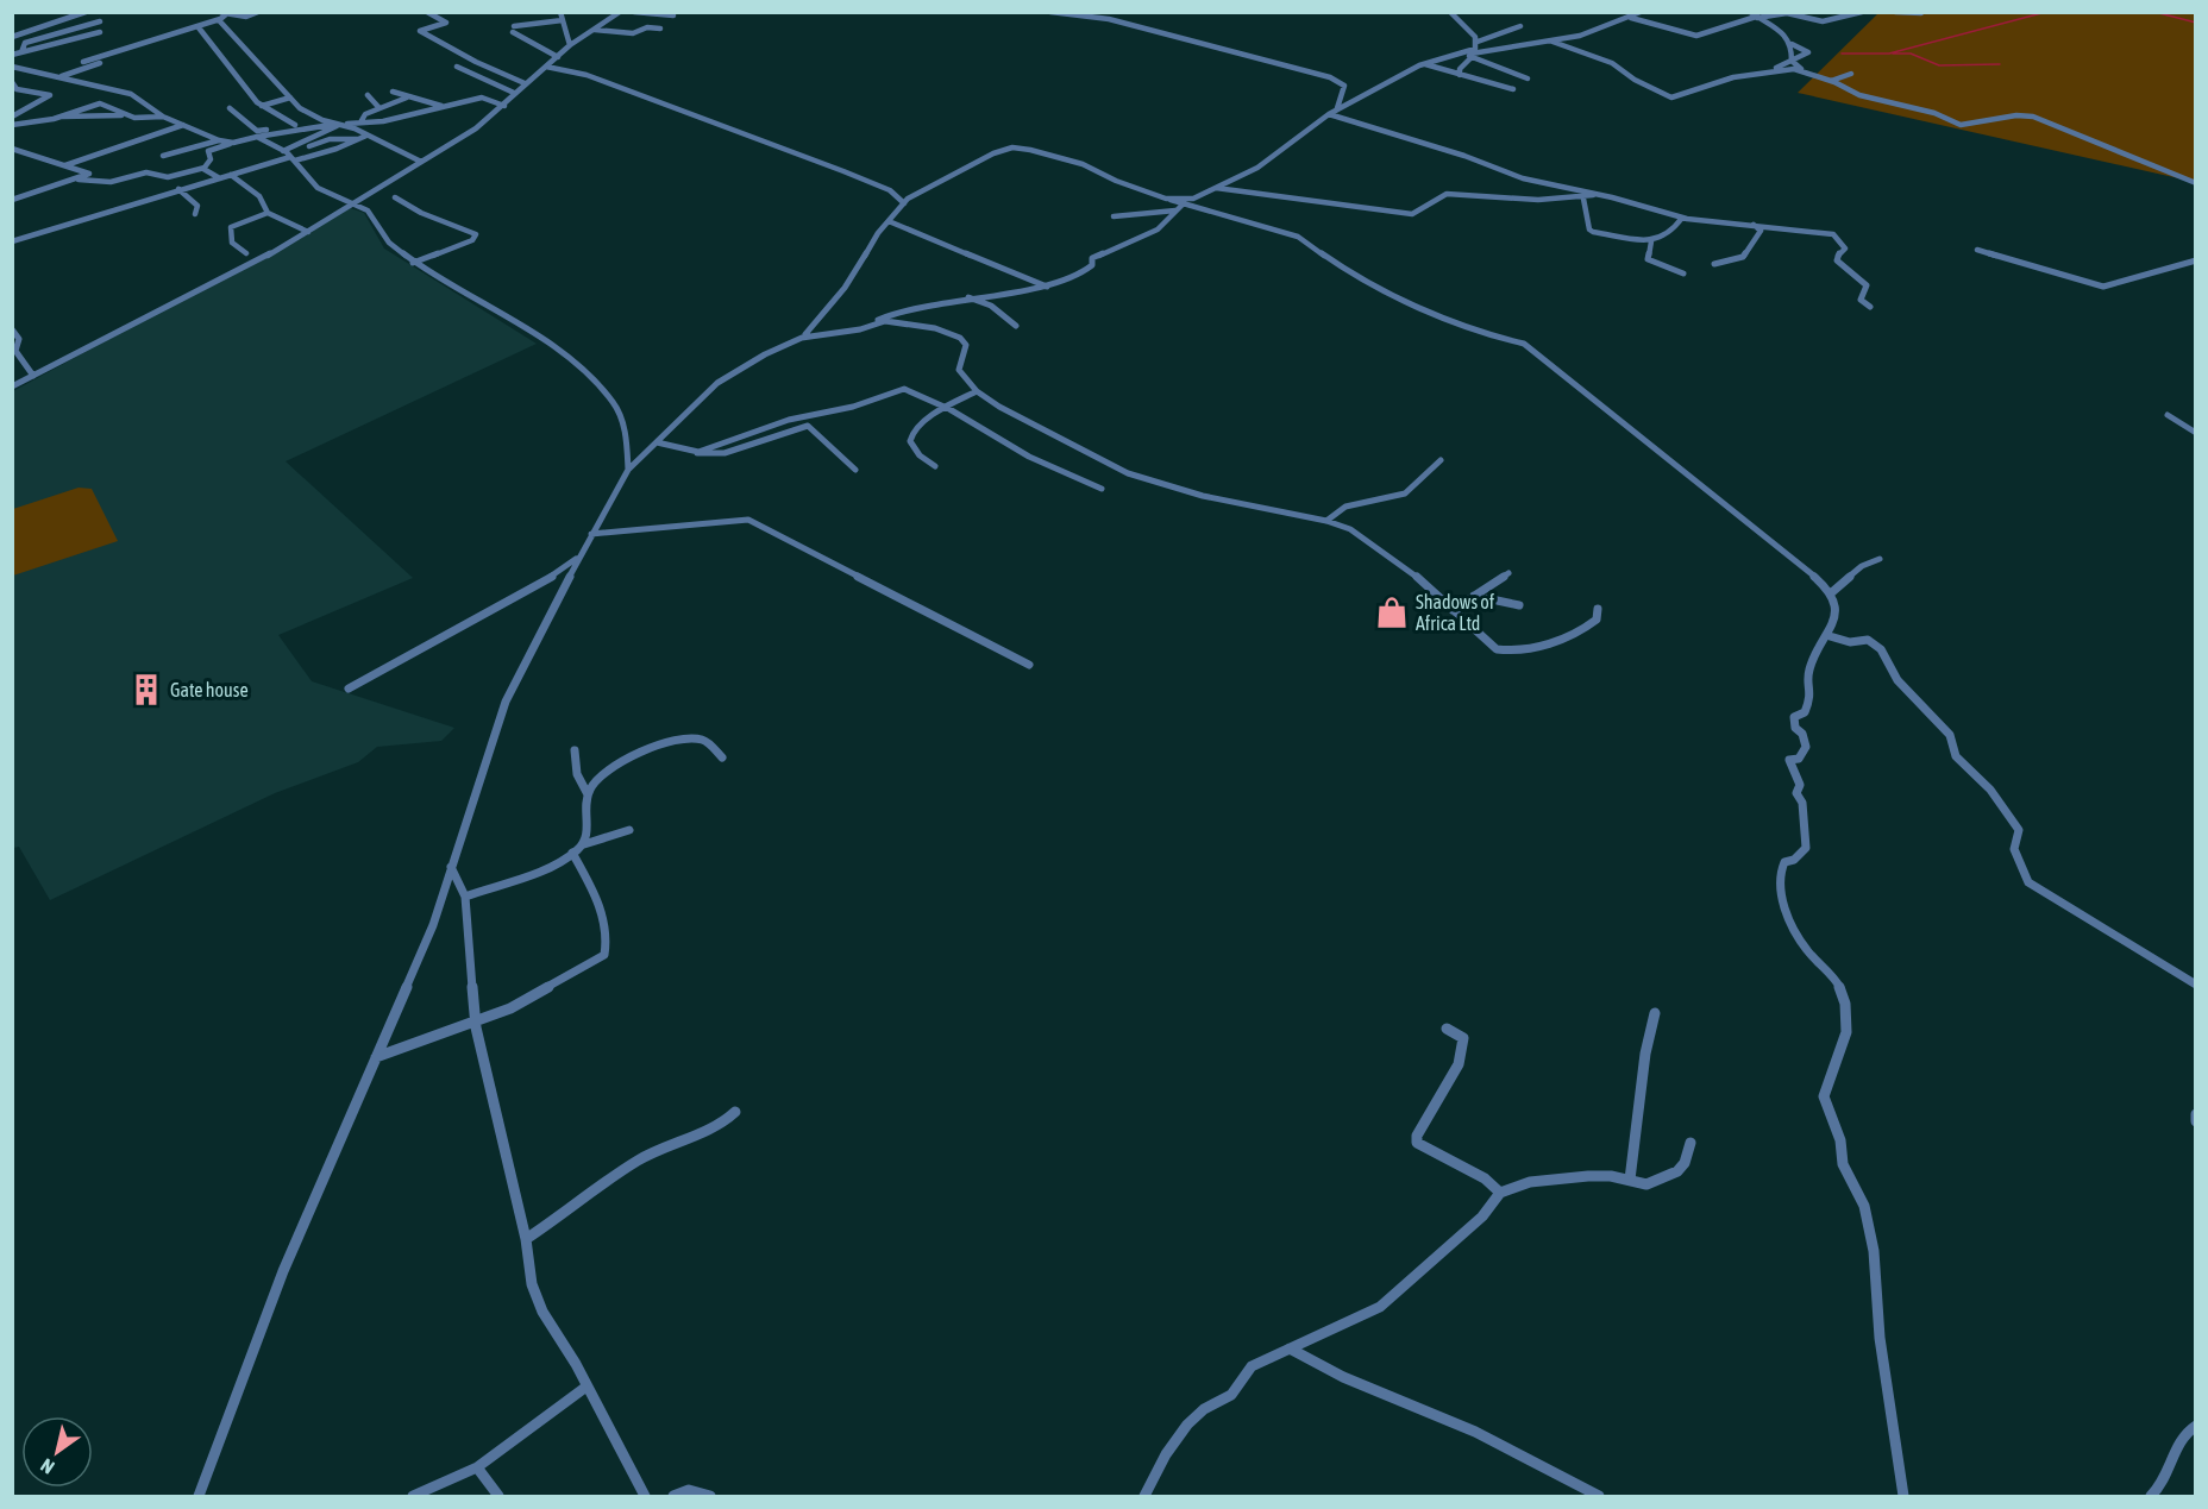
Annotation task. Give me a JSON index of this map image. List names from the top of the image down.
{
  "places": {
    "shop": ["Shadows of Africa Ltd"],
    "building": ["Gate house"]
  },
  "north": "bottom left"
}
